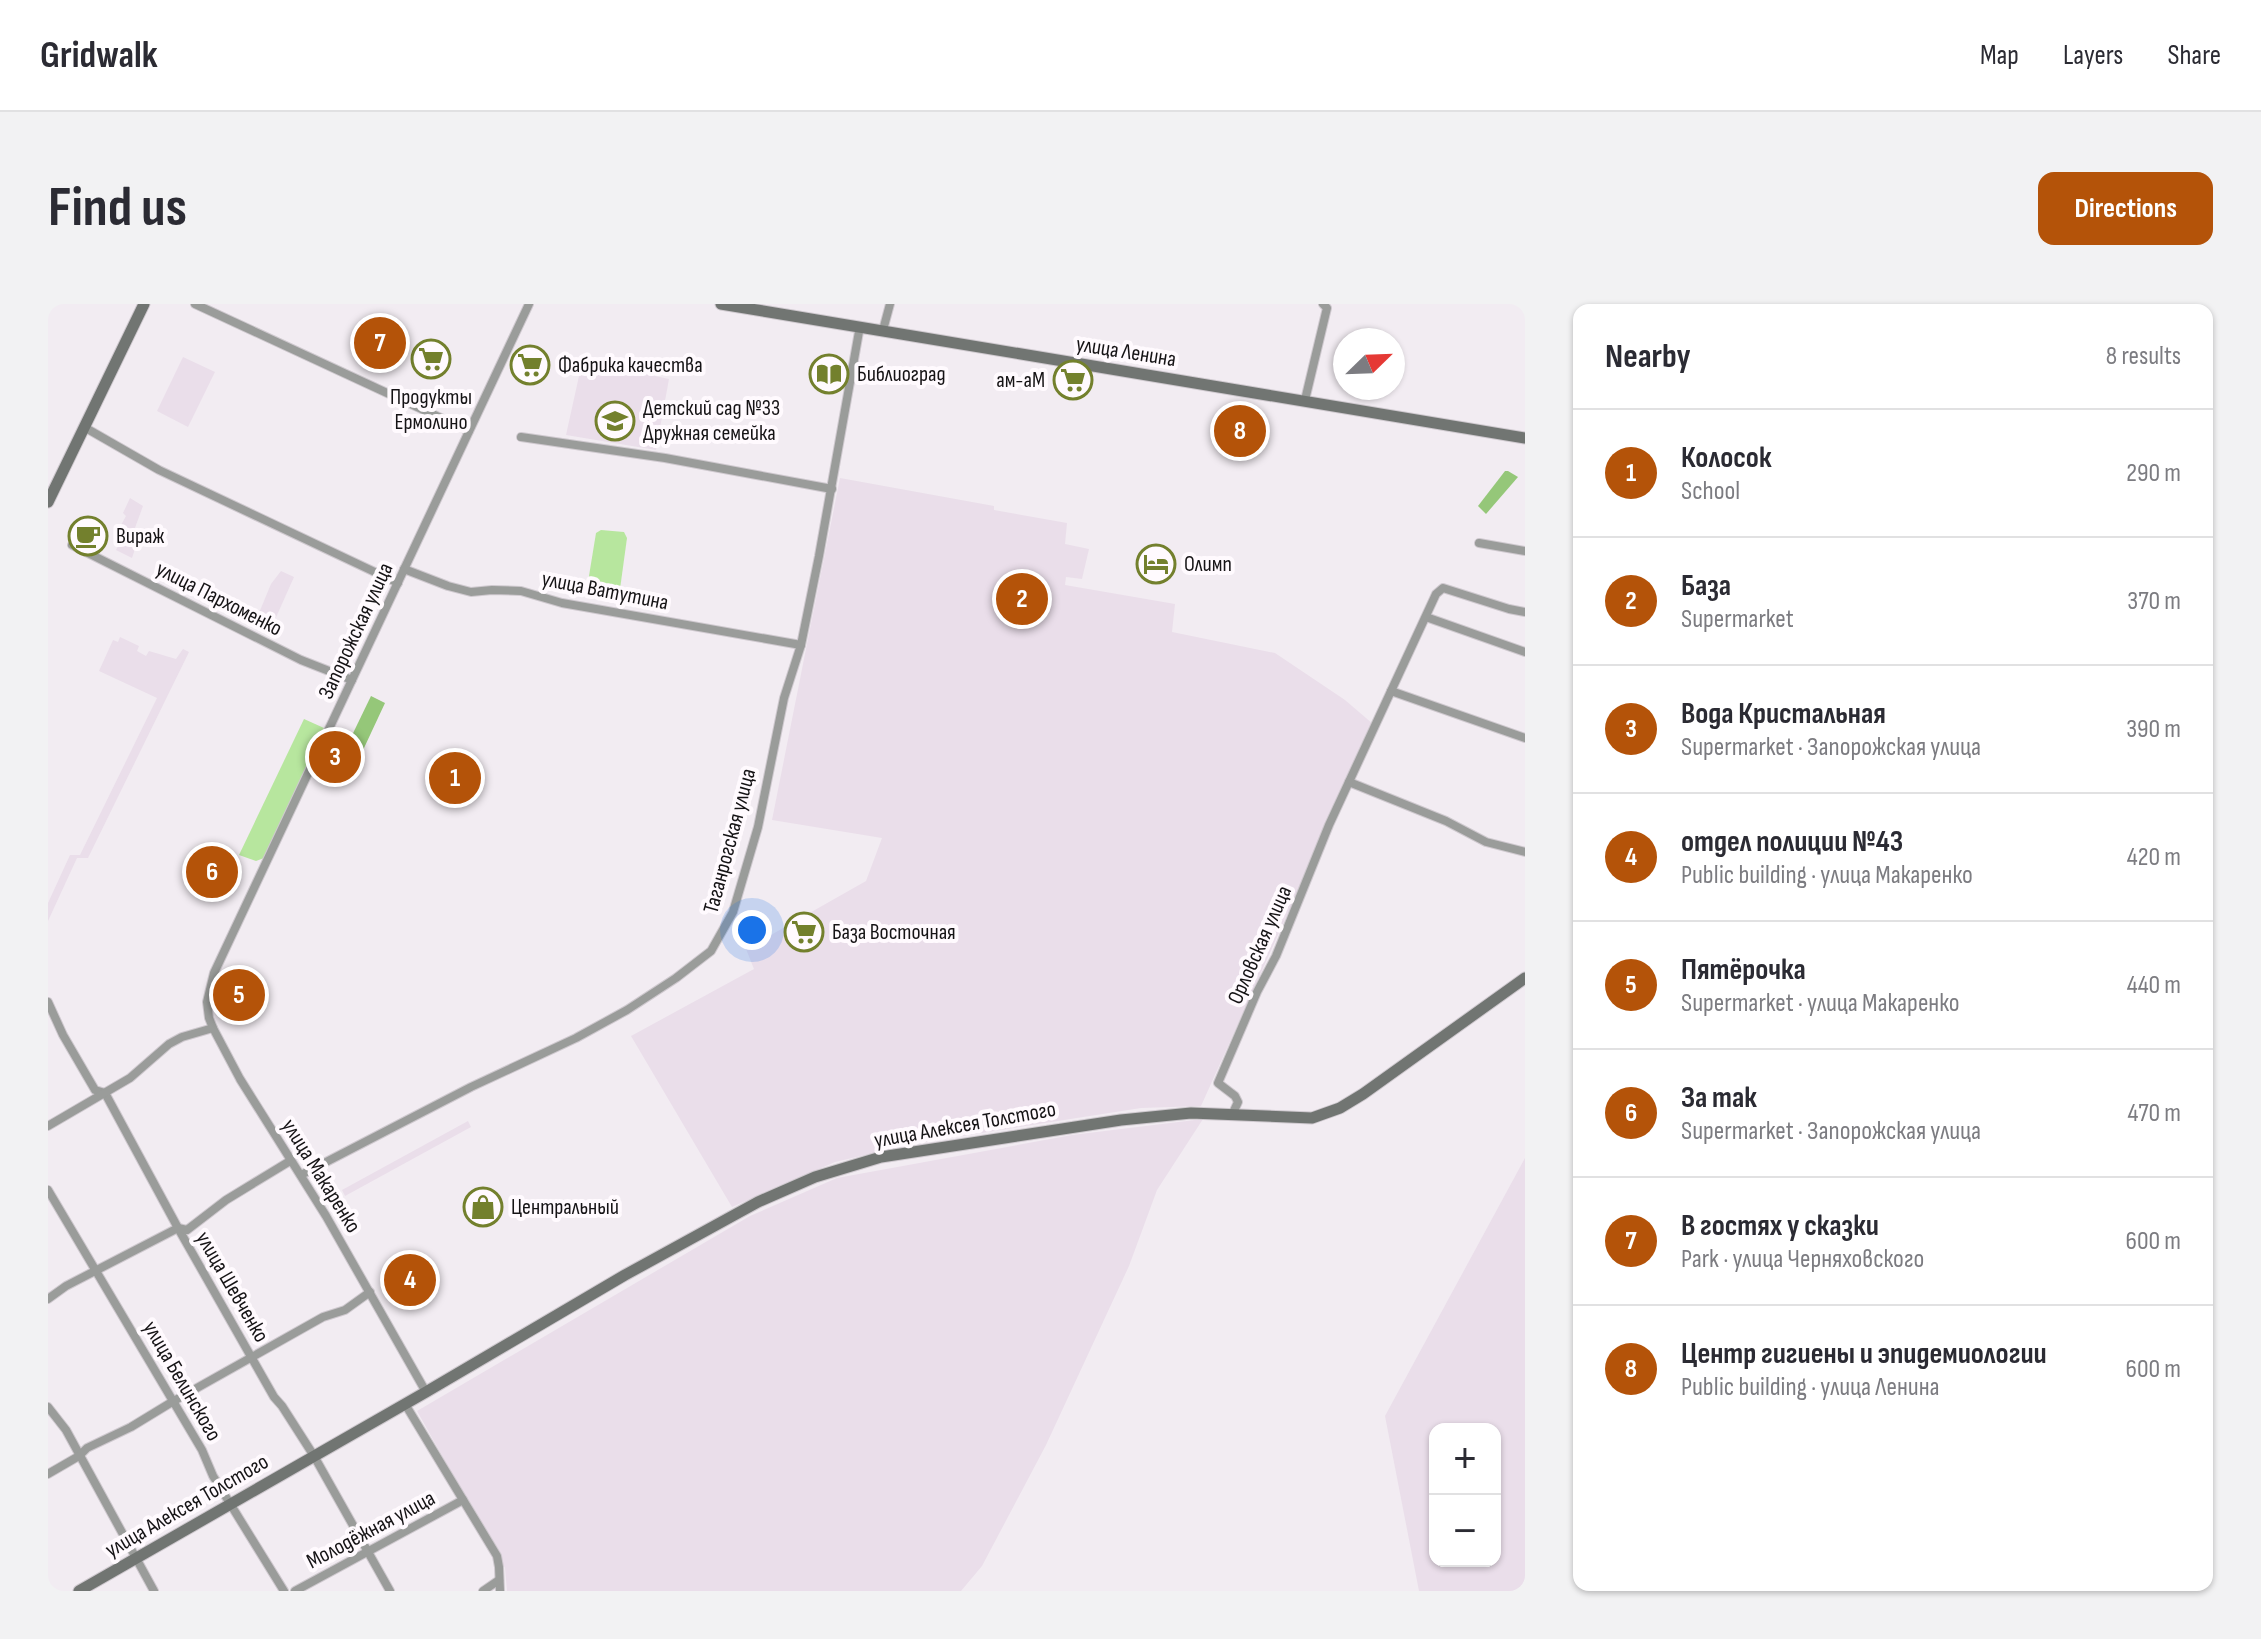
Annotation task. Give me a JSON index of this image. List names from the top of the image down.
{
  "streets": {
    "street": [
      "улица Ленина",
      "улица Ватутина",
      "улица Пархоменко",
      "Запорожская улица",
      "Таганрогская улица",
      "Орловская улица",
      "улица Алексея Толстого",
      "улица Макаренко",
      "улица Шевченко",
      "улица Белинского",
      "Молодёжная улица"
    ]
  },
  "crossings": [
    ["улица Ленина", "Таганрогская улица"],
    ["улица Ватутина", "Запорожская улица"],
    ["улица Ватутина", "Таганрогская улица"],
    ["улица Пархоменко", "Запорожская улица"],
    ["Запорожская улица", "улица Макаренко"],
    ["Таганрогская улица", "улица Макаренко"],
    ["Орловская улица", "улица Алексея Толстого"],
    ["улица Алексея Толстого", "улица Макаренко"],
    ["улица Алексея Толстого", "улица Шевченко"],
    ["улица Алексея Толстого", "улица Белинского"],
    ["улица Шевченко", "Молодёжная улица"]
  ],
  "places": {
    "supermarket": [
      "Продукты Ермолино",
      "Фабрика качества",
      "ам-аМ",
      "База Восточная"
    ],
    "library": ["Библиоград"],
    "school or university": ["Детский сад №33 Дружная семейка"],
    "cafe": ["Вираж"],
    "hotel": ["Олимп"],
    "shop": ["Центральный"]
  },
  "north": "top right",
  "page": {
    "header": "Gridwalk",
    "nav": ["Map", "Layers", "Share"],
    "buttons": "Directions",
    "title": "Find us",
    "heading": ["Nearby", "8 results"],
    "pins": [
      "7",
      "8",
      "2",
      "3",
      "1",
      "6",
      "5",
      "4"
    ],
    "list": [
      {
        "mark": "1",
        "name": "Колосок",
        "note": "School",
        "value": "290 m"
      },
      {
        "mark": "2",
        "name": "База",
        "note": "Supermarket",
        "value": "370 m"
      },
      {
        "mark": "3",
        "name": "Вода Кристальная",
        "note": "Supermarket · Запорожская улица",
        "value": "390 m"
      },
      {
        "mark": "4",
        "name": "отдел полиции №43",
        "note": "Public building · улица Макаренко",
        "value": "420 m"
      },
      {
        "mark": "5",
        "name": "Пятёрочка",
        "note": "Supermarket · улица Макаренко",
        "value": "440 m"
      },
      {
        "mark": "6",
        "name": "За так",
        "note": "Supermarket · Запорожская улица",
        "value": "470 m"
      },
      {
        "mark": "7",
        "name": "В гостях у сказки",
        "note": "Park · улица Черняховского",
        "value": "600 m"
      },
      {
        "mark": "8",
        "name": "Центр гигиены и эпидемиологии",
        "note": "Public building · улица Ленина",
        "value": "600 m"
      }
    ],
    "map_buttons": ["+", "−"]
  }
}
